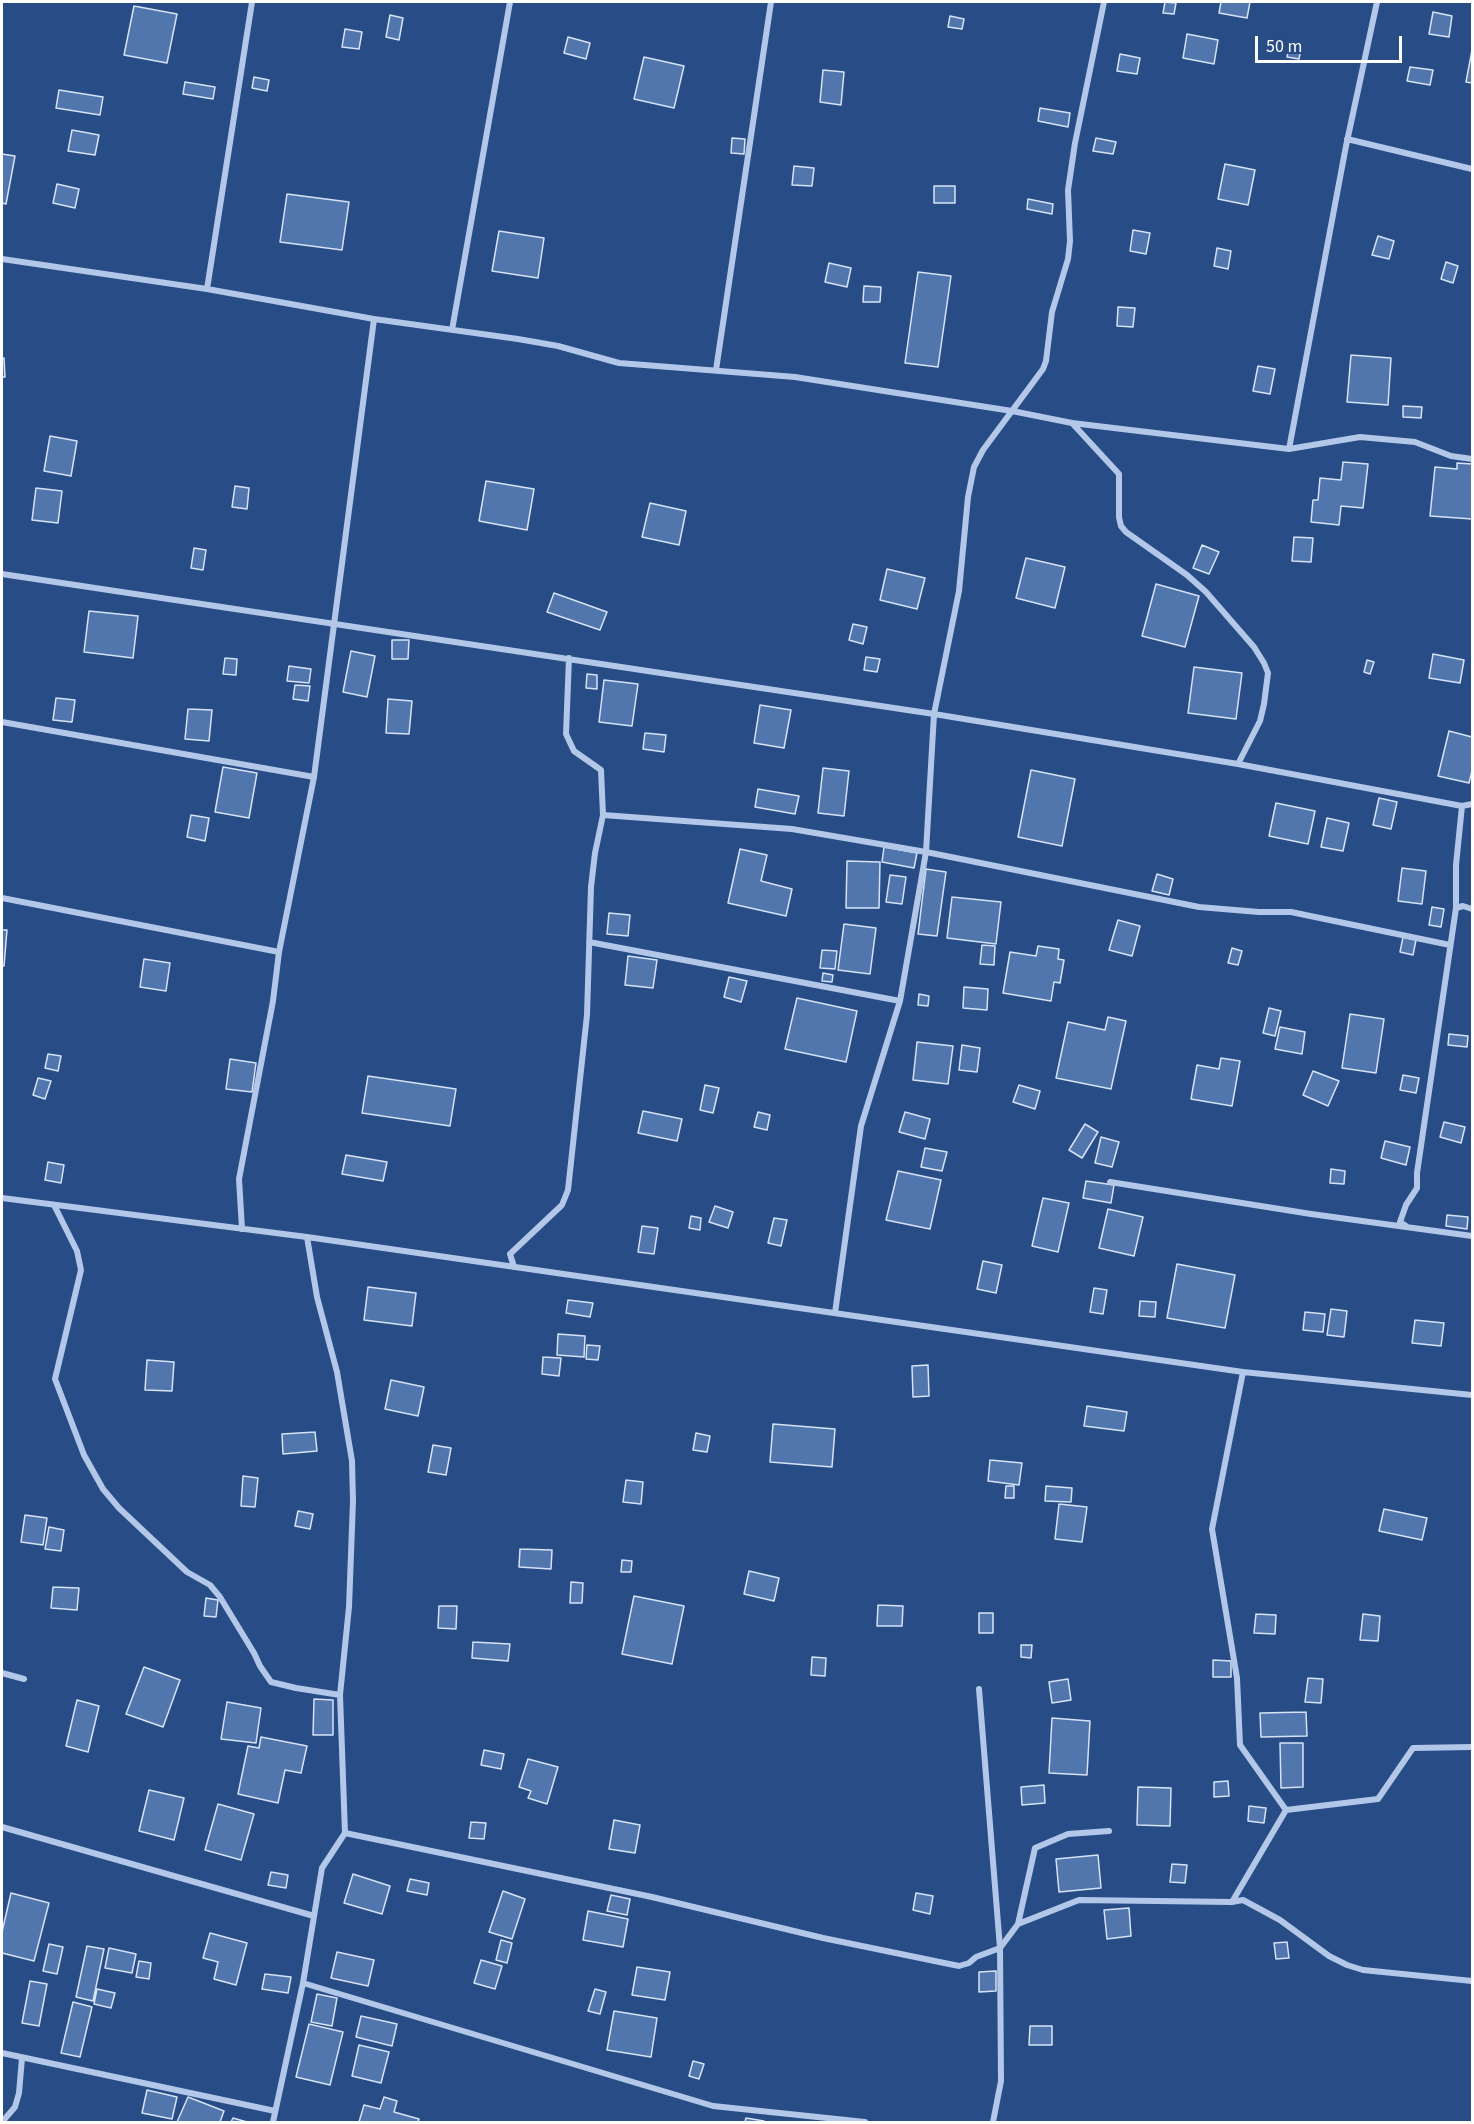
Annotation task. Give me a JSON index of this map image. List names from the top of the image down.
{
  "scale_bar": "50 m"
}
